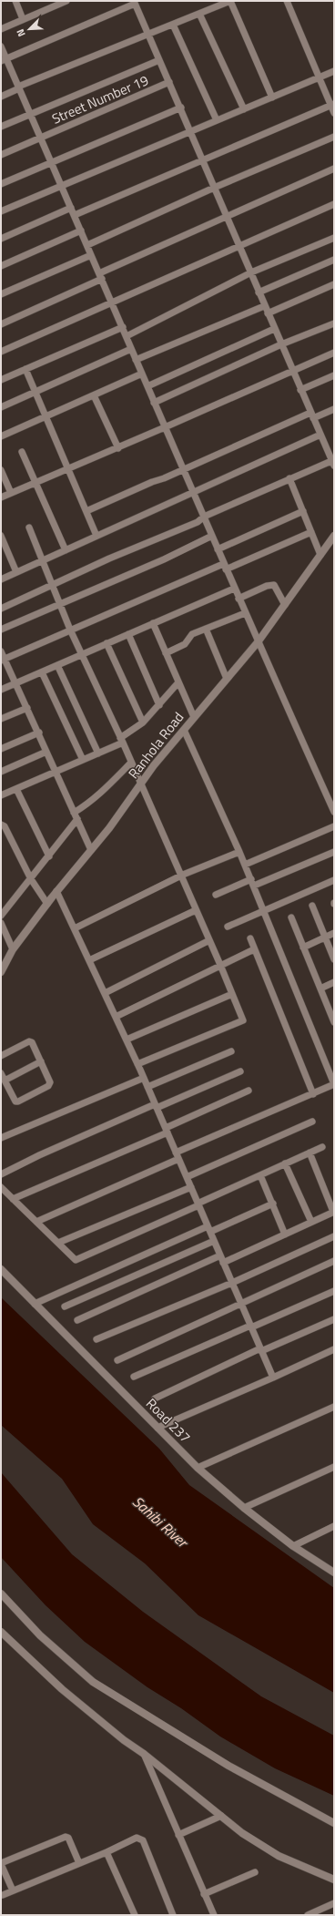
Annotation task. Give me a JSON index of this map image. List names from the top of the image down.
{
  "streets": {
    "street": ["Street Number 19", "Ranhola Road", "Road 237"]
  },
  "water": ["Sahibi River"],
  "north": "bottom left"
}
